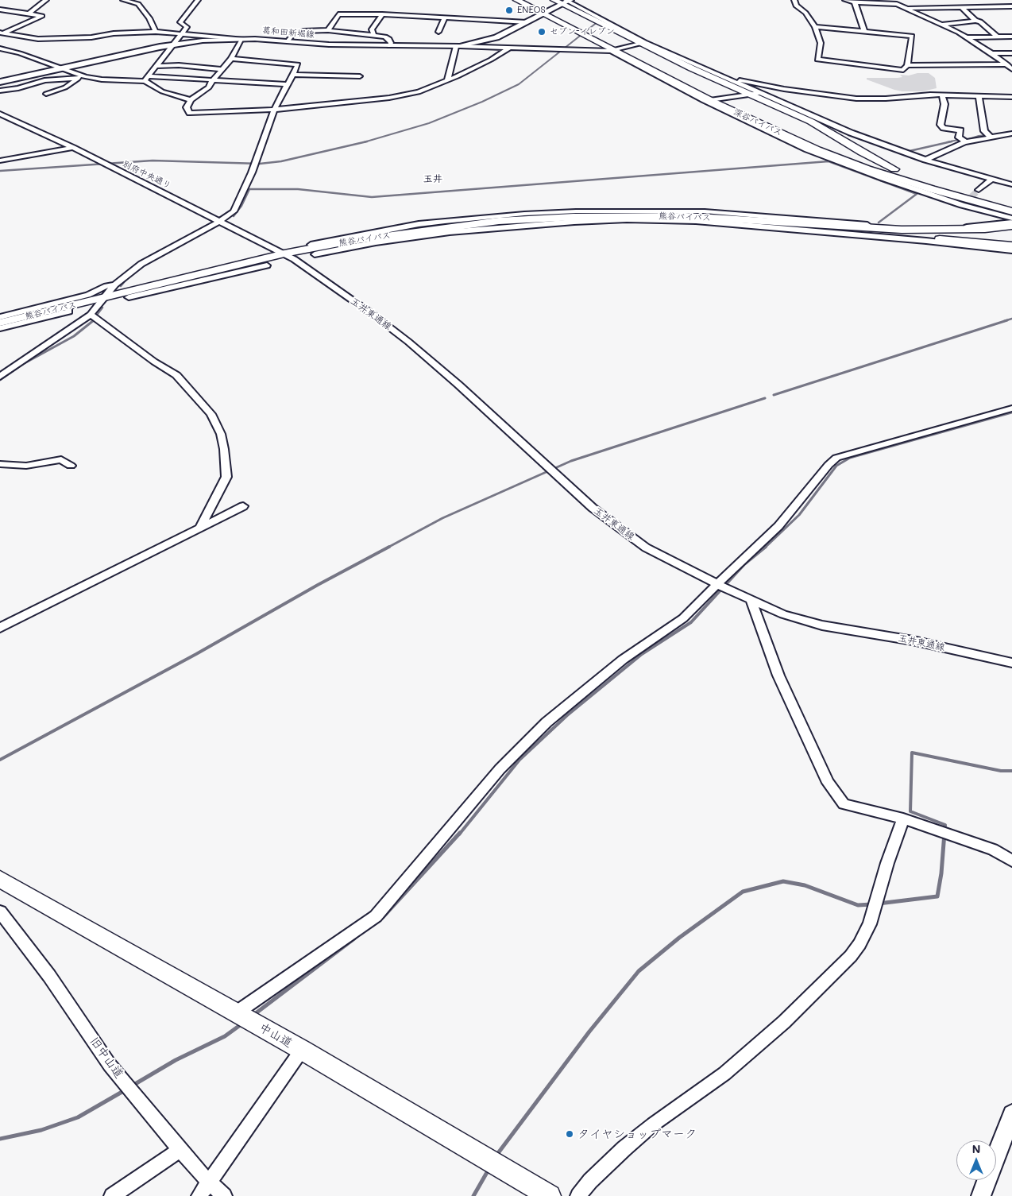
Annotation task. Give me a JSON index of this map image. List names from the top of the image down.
{
  "streets": {
    "highway": ["深谷バイパス", "熊谷バイパス", "中山道"],
    "main road": ["葛和田新堀線"],
    "street": ["別府中央通り", "玉井東通線", "旧中山道"]
  },
  "crossings": [
    ["葛和田新堀線", "深谷バイパス"],
    ["別府中央通り", "熊谷バイパス"],
    ["別府中央通り", "玉井東通線"],
    ["熊谷バイパス", "玉井東通線"]
  ],
  "districts": ["玉井"],
  "places": ["ENEOS", "セブン-イレブン", "タイヤショップマーク"],
  "north": "top"
}
